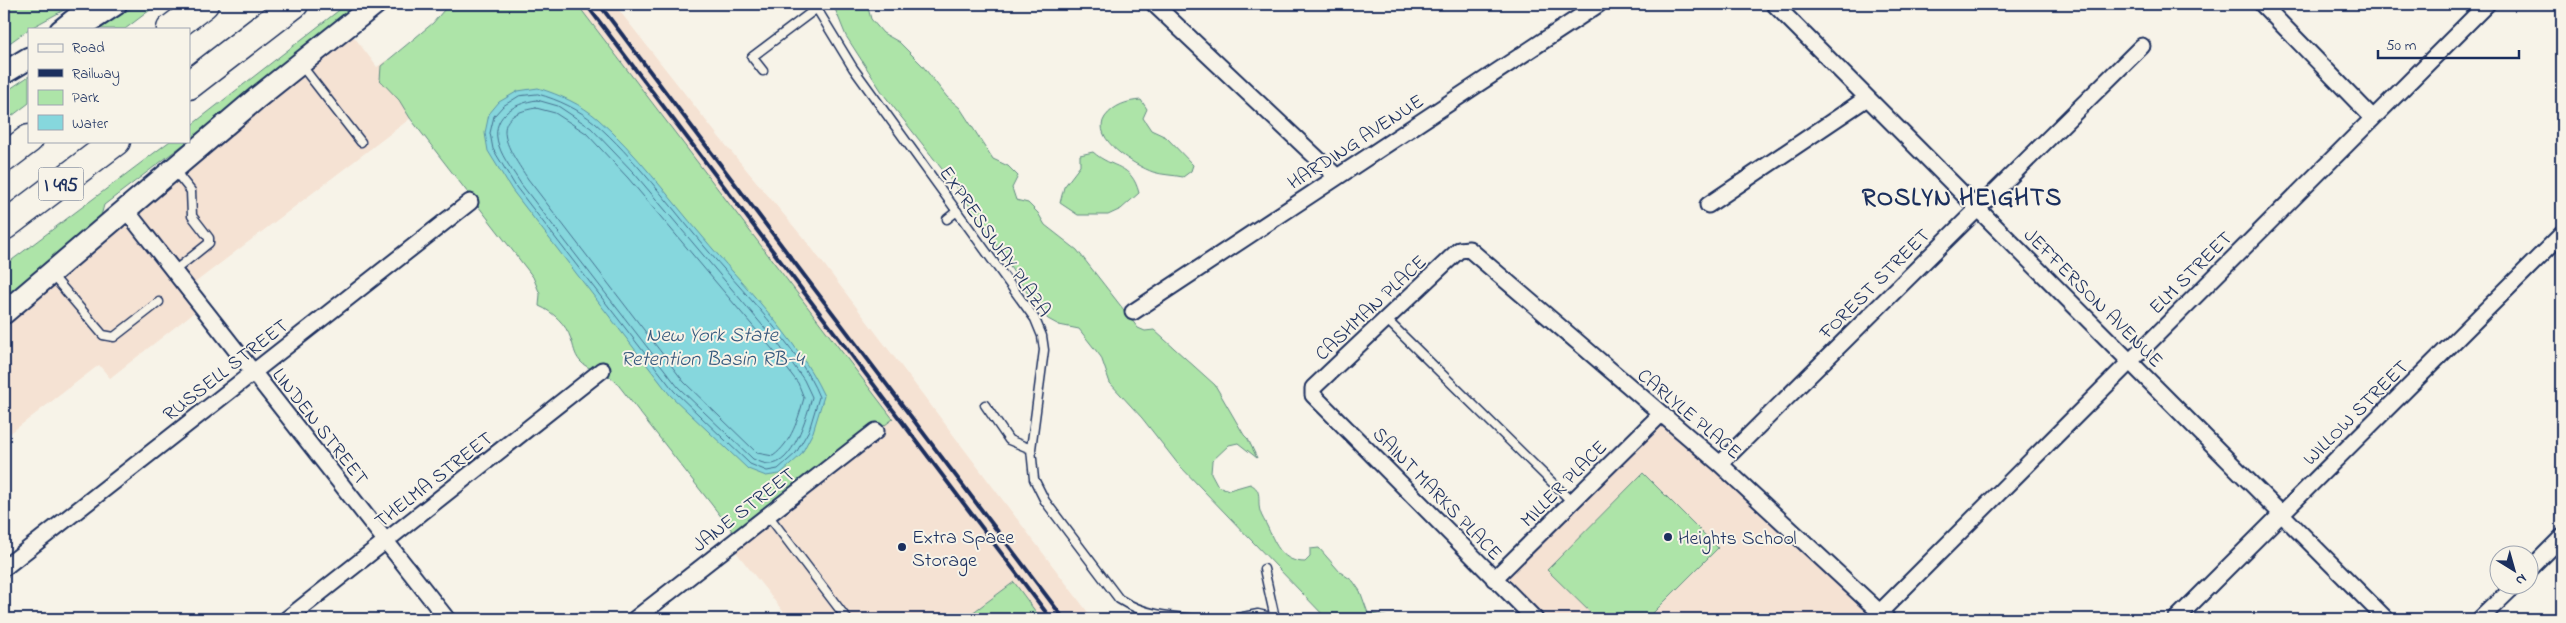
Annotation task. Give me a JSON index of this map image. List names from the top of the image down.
{
  "streets": {
    "highway": ["I 495"],
    "street": [
      "HARDING AVENUE",
      "ELM STREET",
      "FOREST STREET",
      "JEFFERSON AVENUE",
      "CASHMAN PLACE",
      "RUSSELL STREET",
      "WILLOW STREET",
      "CARLYLE PLACE",
      "LINDEN STREET",
      "THELMA STREET",
      "MILLER PLACE",
      "SAINT MARKS PLACE",
      "JANE STREET"
    ],
    "lane": ["EXPRESSWAY PLAZA"]
  },
  "crossings": [
    ["ELM STREET", "JEFFERSON AVENUE"],
    ["ELM STREET", "CARLYLE PLACE"],
    ["FOREST STREET", "JEFFERSON AVENUE"],
    ["FOREST STREET", "CARLYLE PLACE"],
    ["JEFFERSON AVENUE", "WILLOW STREET"],
    ["CASHMAN PLACE", "CARLYLE PLACE"],
    ["CASHMAN PLACE", "SAINT MARKS PLACE"],
    ["RUSSELL STREET", "LINDEN STREET"],
    ["CARLYLE PLACE", "MILLER PLACE"],
    ["LINDEN STREET", "THELMA STREET"],
    ["MILLER PLACE", "SAINT MARKS PLACE"]
  ],
  "districts": ["ROSLYN HEIGHTS"],
  "water": ["New York State Retention Basin RB-4"],
  "places": ["Heights School", "Extra Space Storage"],
  "legend": [
    "Road",
    "Railway",
    "Park",
    "Water"
  ],
  "scale_bar": "50 m",
  "north": "bottom right"
}
